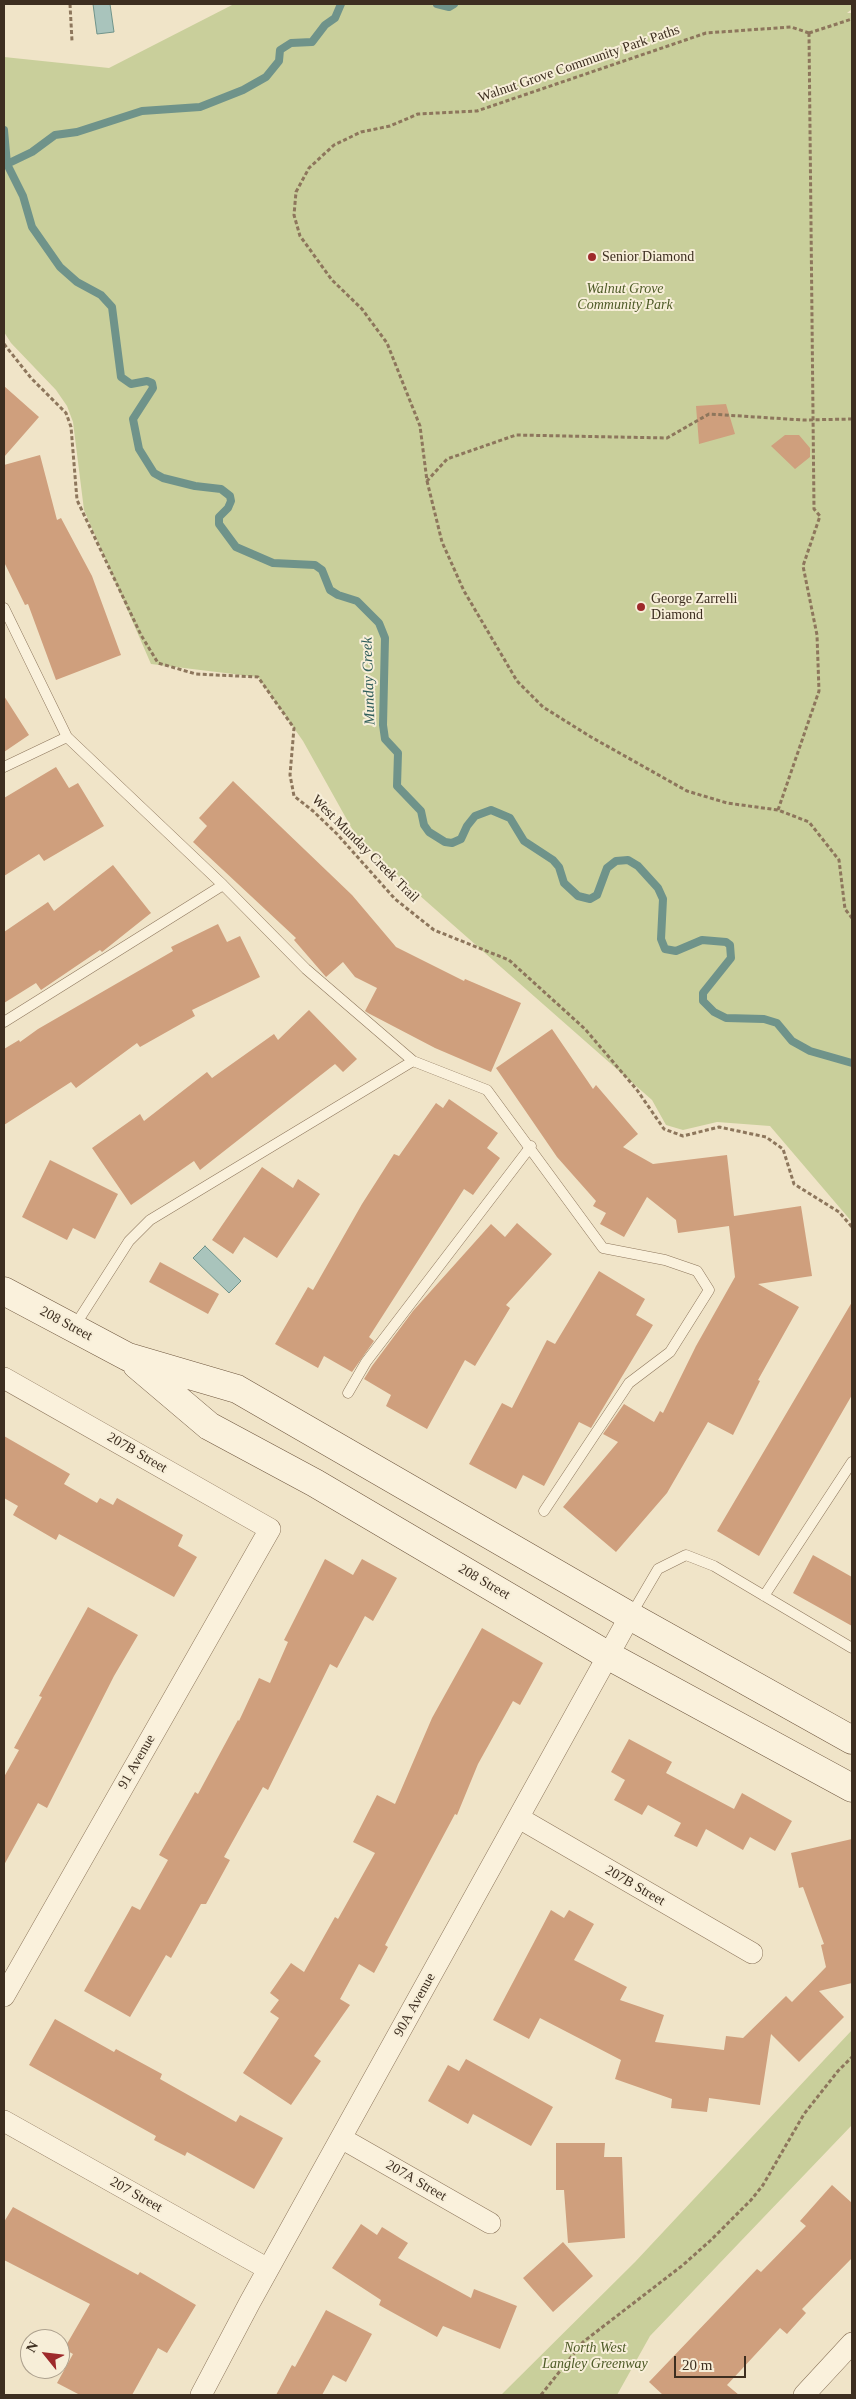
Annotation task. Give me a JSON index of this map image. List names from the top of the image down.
{
  "streets": {
    "main road": ["208 Street"],
    "street": [
      "207B Street",
      "91 Avenue",
      "90A Avenue",
      "207A Street",
      "207 Street"
    ],
    "path": ["Walnut Grove Community Park Paths", "West Munday Creek Trail"]
  },
  "crossings": [
    ["208 Street", "90A Avenue"],
    ["207B Street", "91 Avenue"],
    ["207B Street", "90A Avenue"],
    ["90A Avenue", "207A Street"],
    ["90A Avenue", "207 Street"]
  ],
  "water": ["Munday Creek"],
  "parks": ["Walnut Grove Community Park", "North West Langley Greenway"],
  "places": ["Senior Diamond", "George Zarrelli Diamond"],
  "scale_bar": "20 m",
  "north": "top left"
}
